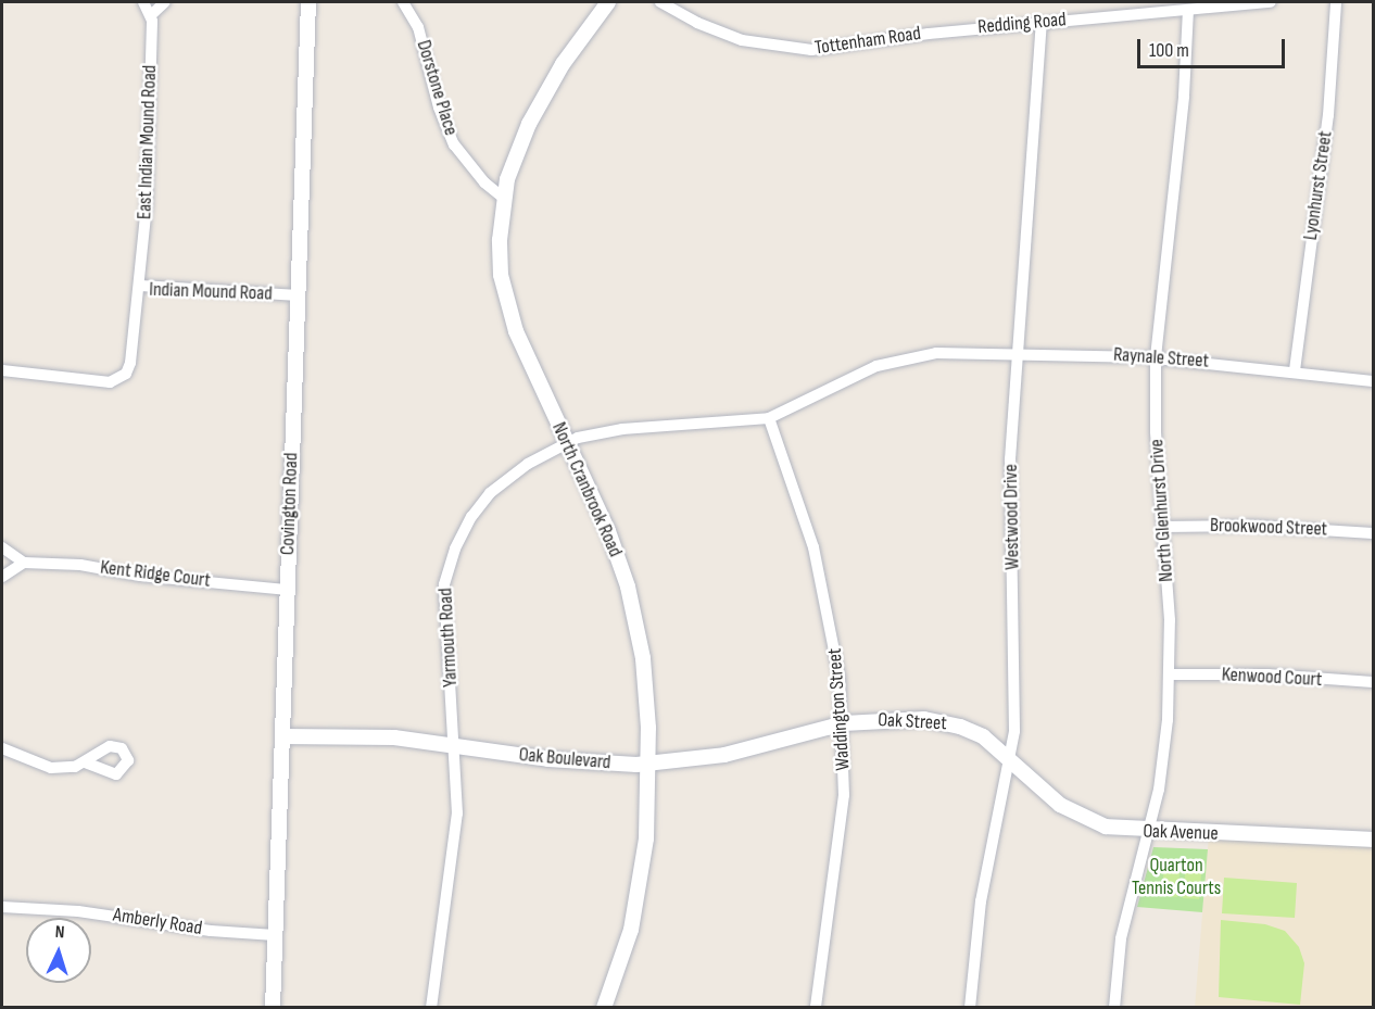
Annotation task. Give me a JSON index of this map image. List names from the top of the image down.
{
  "streets": {
    "street": [
      "Redding Road",
      "Tottenham Road",
      "Dorstone Place",
      "East Indian Mound Road",
      "Lyonhurst Street",
      "Indian Mound Road",
      "Raynale Street",
      "North Cranbrook Road",
      "Covington Road",
      "North Glenhurst Drive",
      "Westwood Drive",
      "Brookwood Street",
      "Kent Ridge Court",
      "Yarmouth Road",
      "Kenwood Court",
      "Waddington Street",
      "Oak Street",
      "Oak Boulevard",
      "Oak Avenue",
      "Amberly Road"
    ]
  },
  "crossings": [
    ["Redding Road", "Tottenham Road"],
    ["Redding Road", "North Glenhurst Drive"],
    ["Redding Road", "Westwood Drive"],
    ["Dorstone Place", "North Cranbrook Road"],
    ["East Indian Mound Road", "Indian Mound Road"],
    ["Lyonhurst Street", "Raynale Street"],
    ["Indian Mound Road", "Covington Road"],
    ["Raynale Street", "North Glenhurst Drive"],
    ["Raynale Street", "Westwood Drive"],
    ["Raynale Street", "Yarmouth Road"],
    ["North Cranbrook Road", "Yarmouth Road"],
    ["North Cranbrook Road", "Oak Boulevard"],
    ["Covington Road", "Kent Ridge Court"],
    ["Covington Road", "Oak Boulevard"],
    ["Covington Road", "Amberly Road"],
    ["North Glenhurst Drive", "Brookwood Street"],
    ["North Glenhurst Drive", "Kenwood Court"],
    ["North Glenhurst Drive", "Oak Avenue"],
    ["Westwood Drive", "Oak Street"],
    ["Westwood Drive", "Oak Avenue"],
    ["Yarmouth Road", "Waddington Street"],
    ["Yarmouth Road", "Oak Boulevard"],
    ["Waddington Street", "Oak Street"],
    ["Waddington Street", "Oak Boulevard"],
    ["Oak Street", "Oak Boulevard"],
    ["Oak Street", "Oak Avenue"]
  ],
  "parks": ["Quarton Tennis Courts"],
  "scale_bar": "100 m",
  "north": "top"
}
